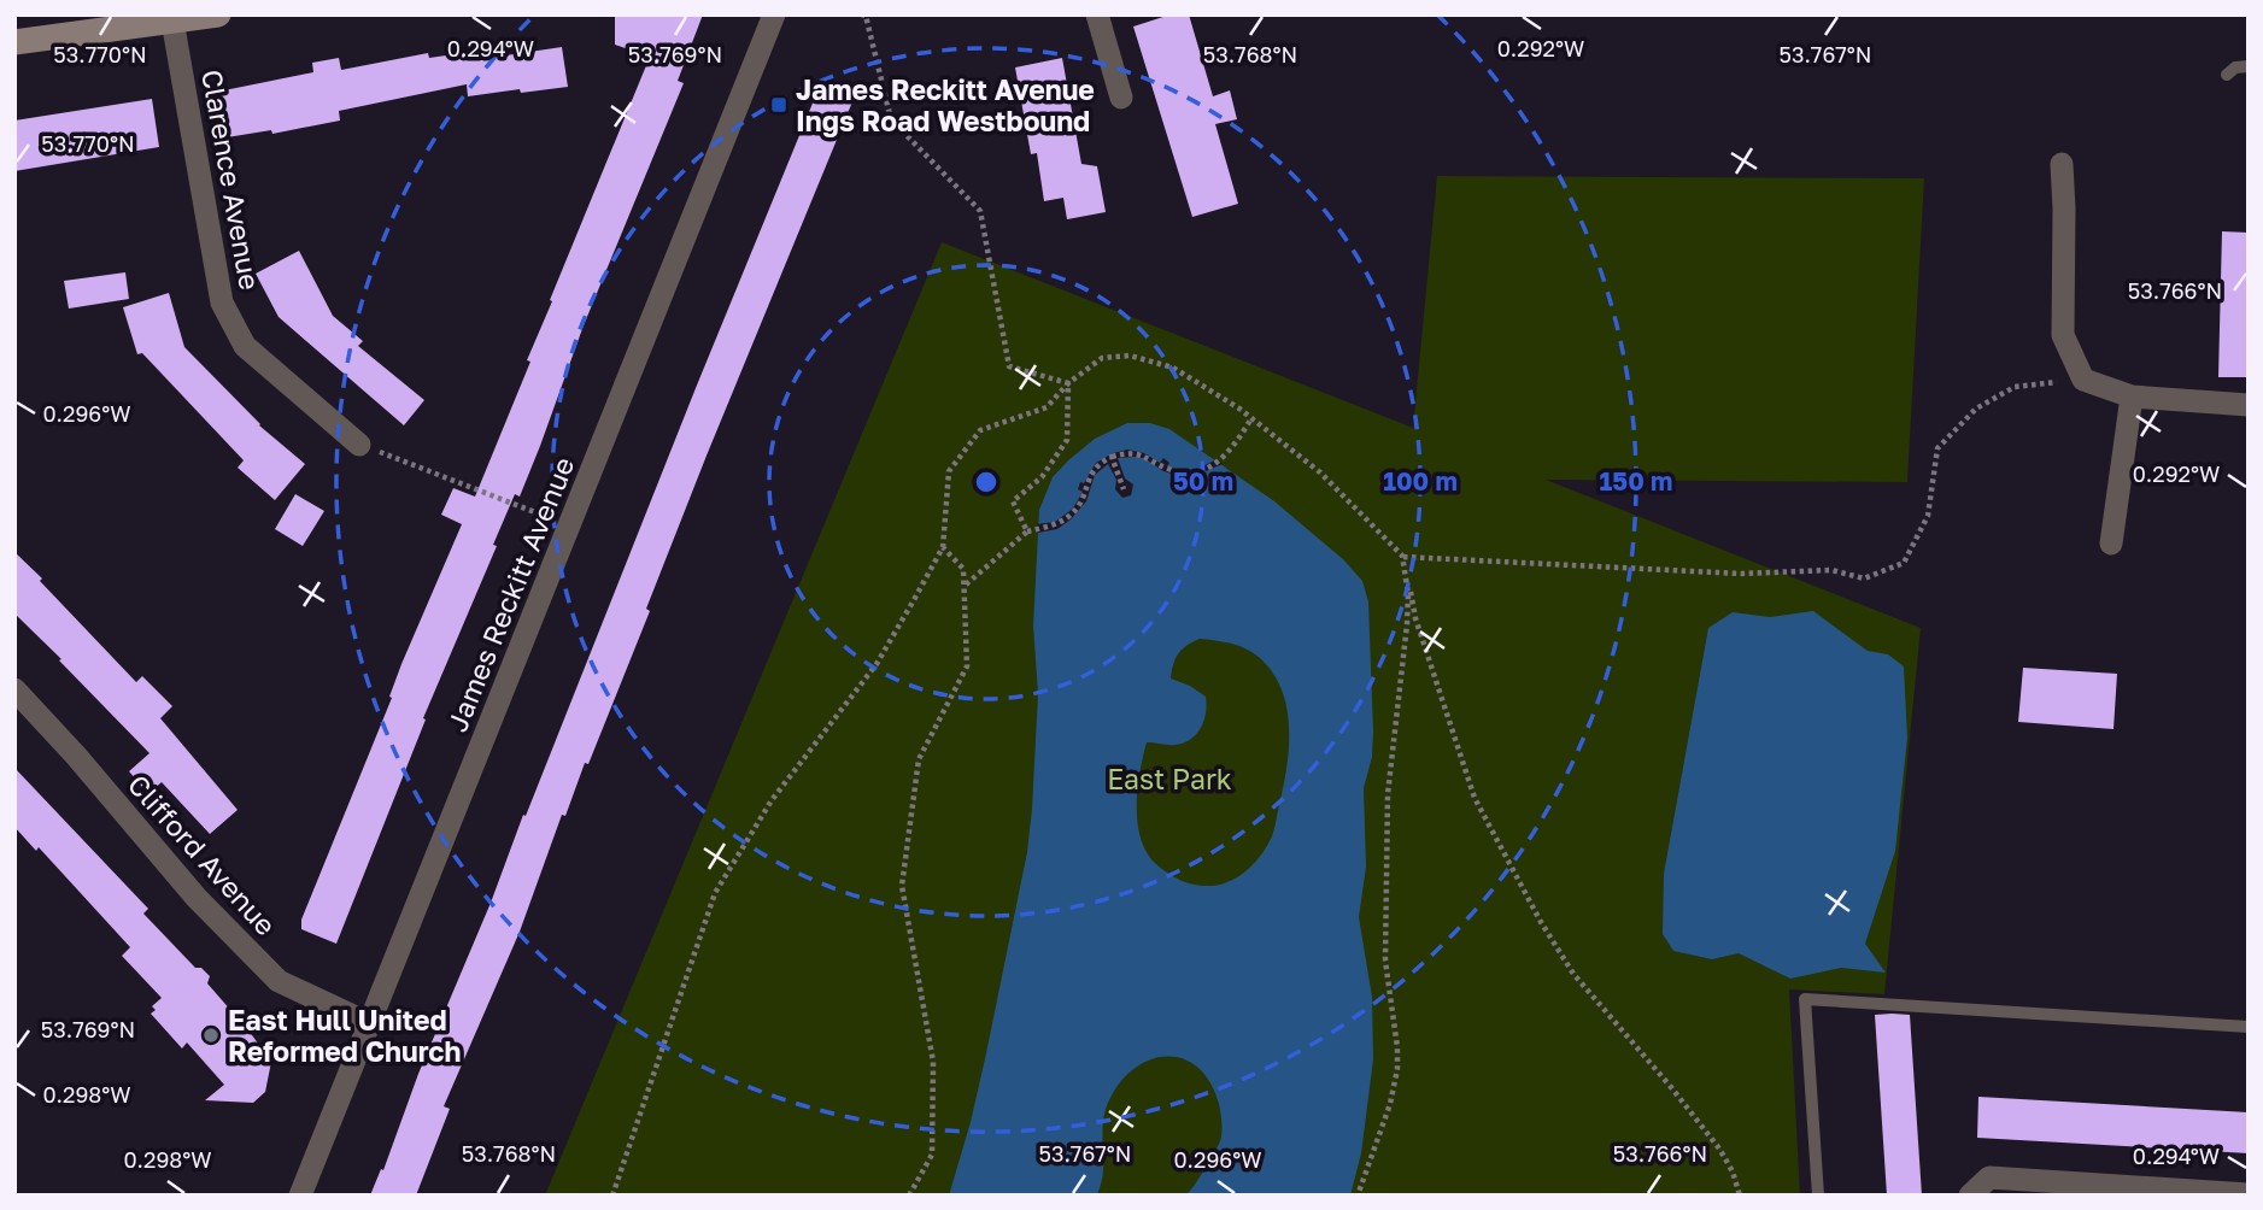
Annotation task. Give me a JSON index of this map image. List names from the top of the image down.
{
  "streets": {
    "street": ["Clarence Avenue", "James Reckitt Avenue", "Clifford Avenue"]
  },
  "crossings": [
    ["James Reckitt Avenue", "Clifford Avenue"]
  ],
  "parks": ["East Park"],
  "places": {
    "transit": ["James Reckitt Avenue Ings Road Westbound"],
    "other": ["East Hull United Reformed Church"]
  },
  "coordinates": [
    "0.294°W",
    "0.292°W",
    "53.770°N",
    "53.769°N",
    "53.768°N",
    "53.767°N",
    "53.766°N",
    "0.296°W",
    "0.298°W"
  ],
  "rings": ["50 m", "100 m", "150 m"]
}
